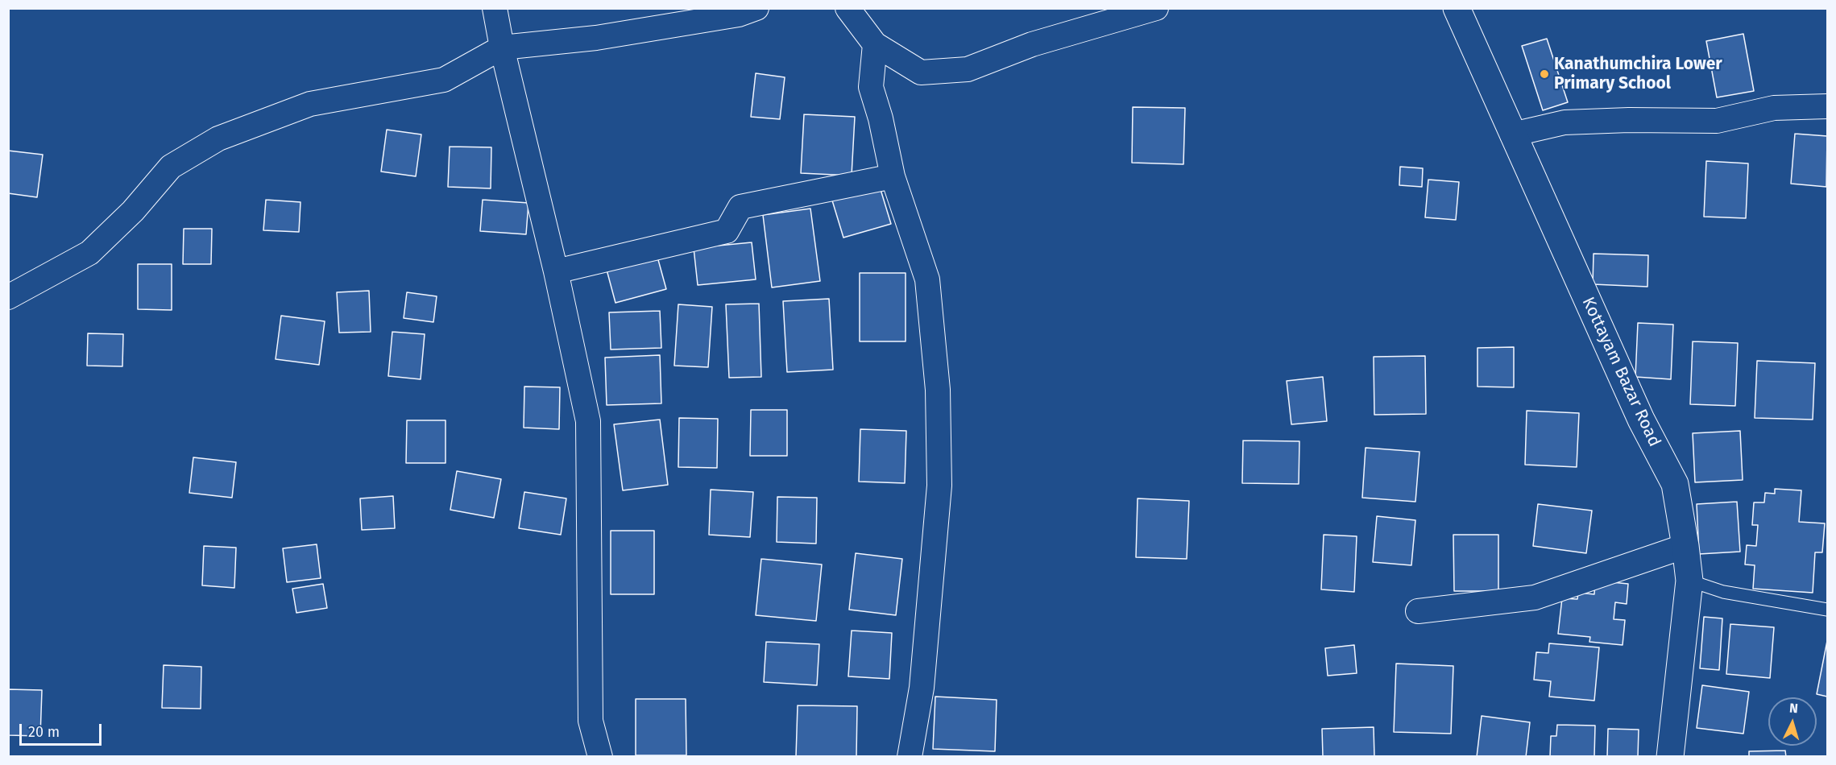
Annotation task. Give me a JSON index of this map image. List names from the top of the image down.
{
  "streets": {
    "main road": ["Kottayam Bazar Road"]
  },
  "places": ["Kanathumchira Lower Primary School"],
  "scale_bar": "20 m",
  "north": "top"
}
